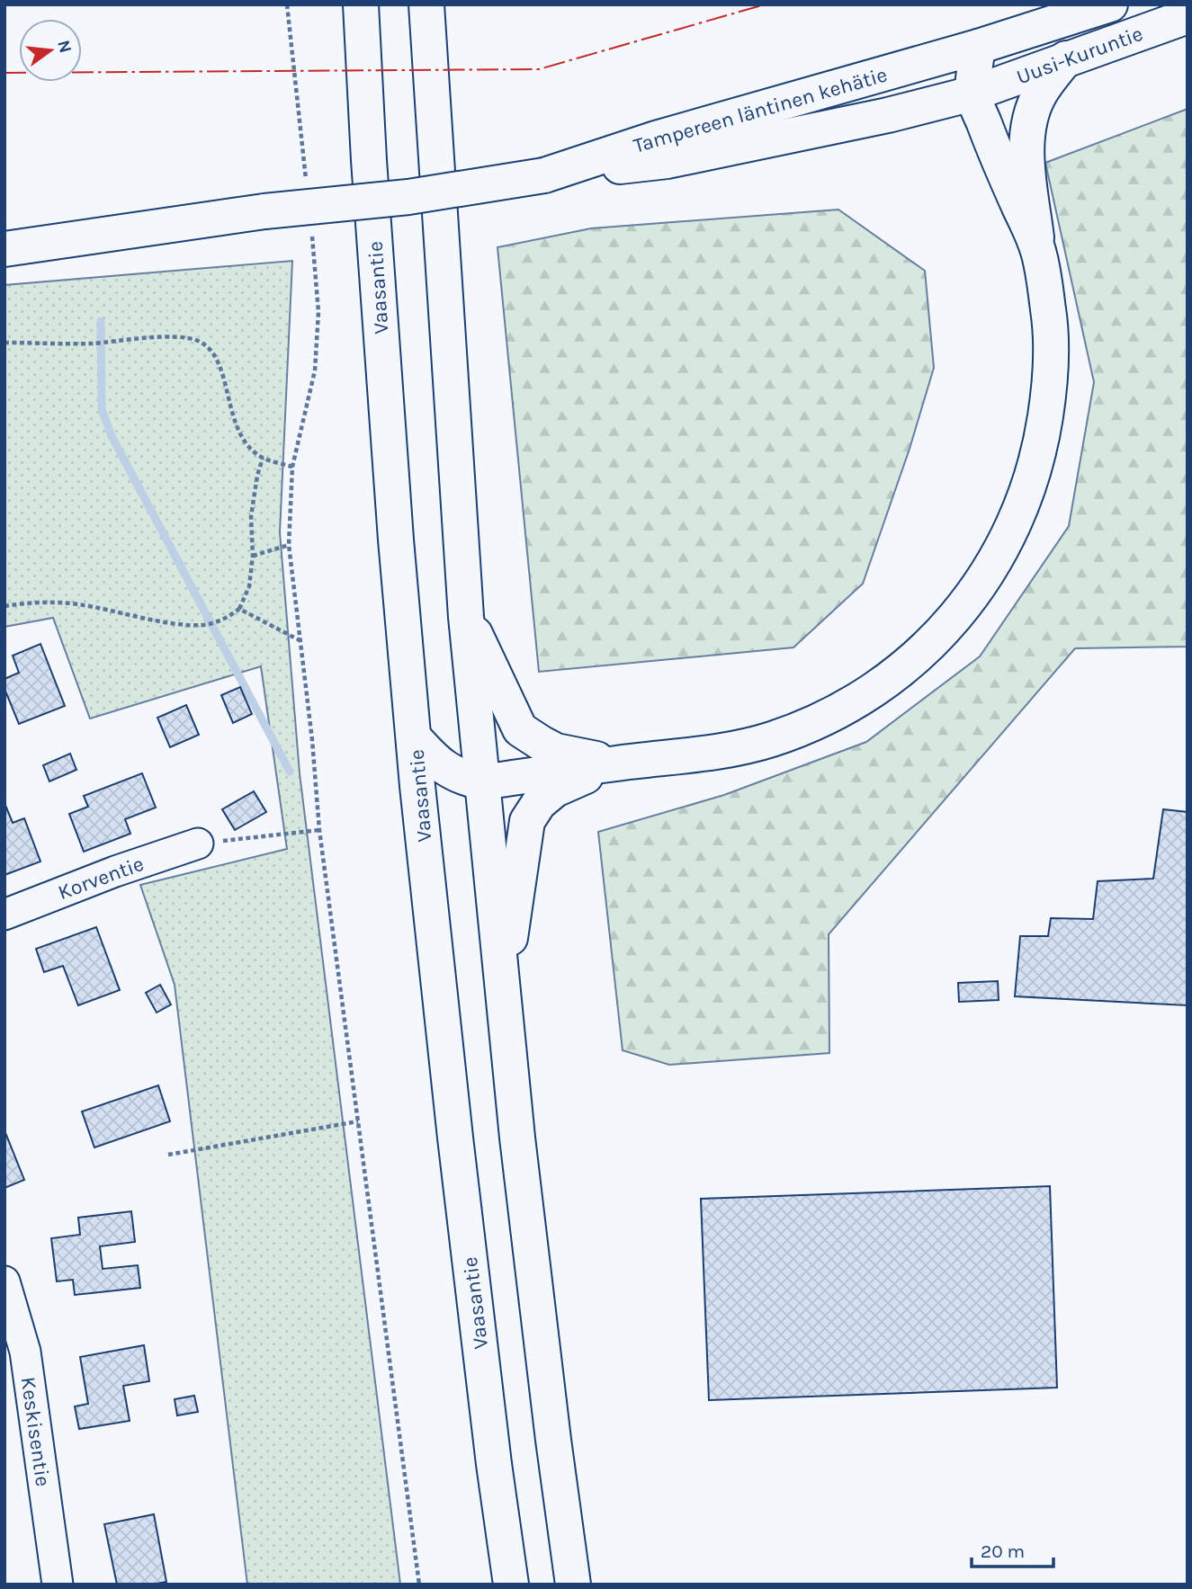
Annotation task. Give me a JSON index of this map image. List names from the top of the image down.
{
  "streets": {
    "main road": ["Uusi-Kuruntie", "Tampereen läntinen kehätie", "Vaasantie"],
    "street": ["Korventie", "Keskisentie"]
  },
  "crossings": [
    ["Uusi-Kuruntie", "Tampereen läntinen kehätie"]
  ],
  "scale_bar": "20 m",
  "north": "right"
}
